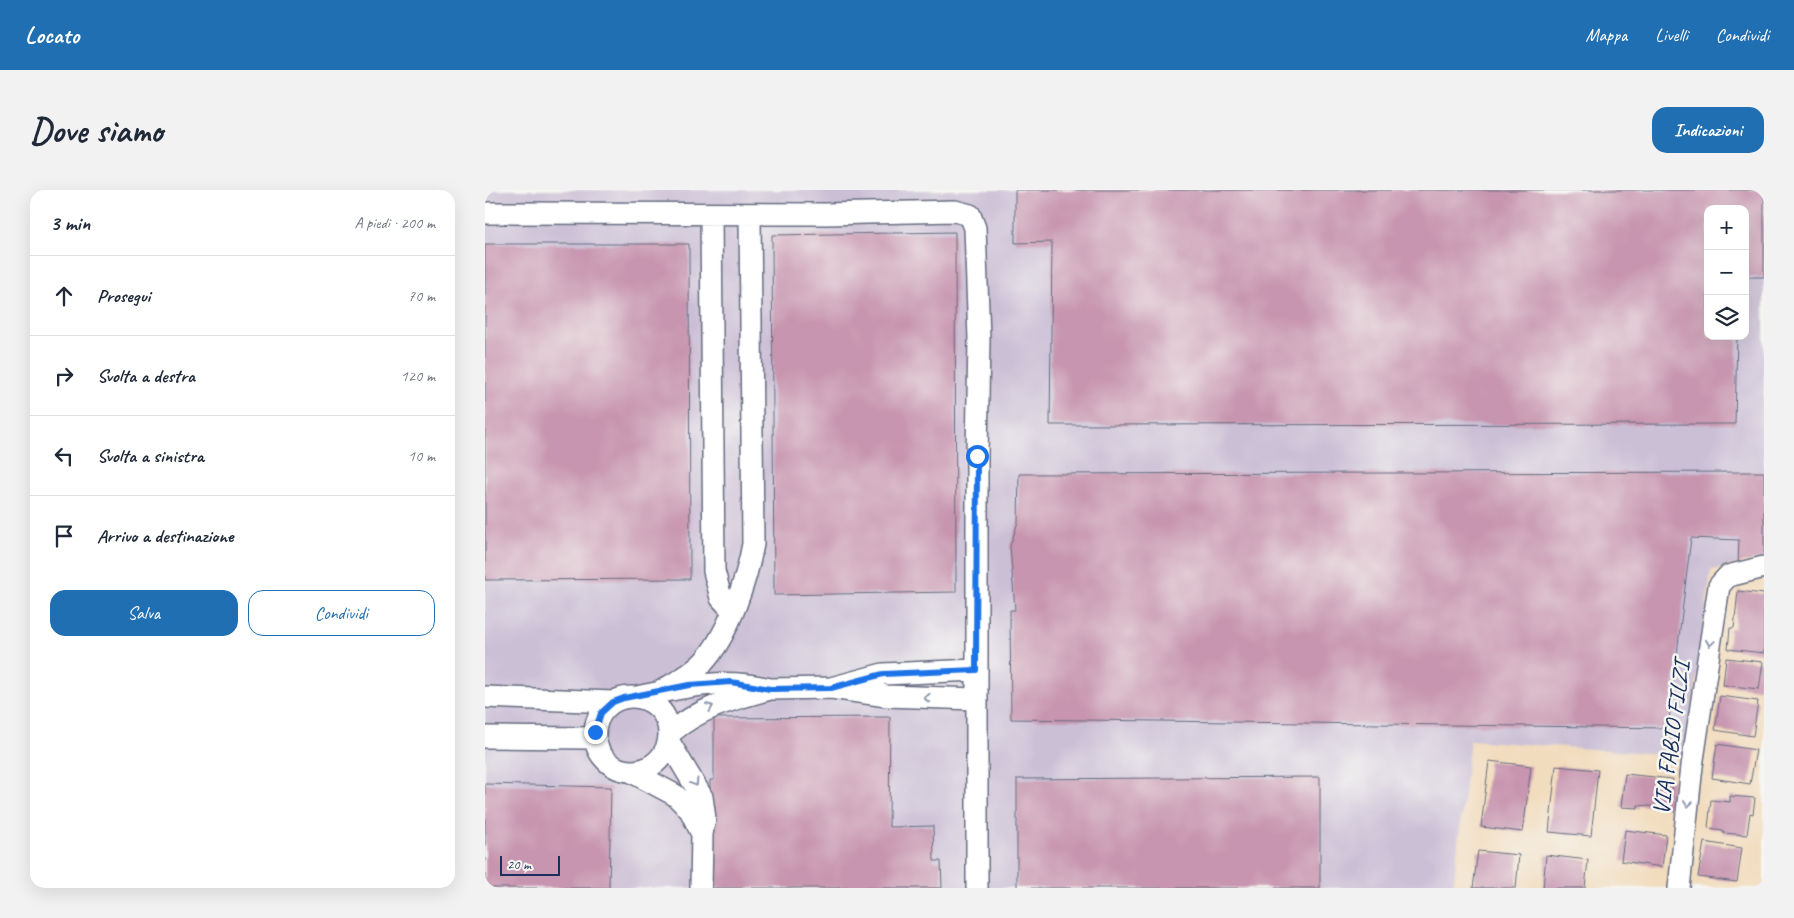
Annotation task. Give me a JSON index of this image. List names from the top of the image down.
{
  "streets": {
    "street": ["VIA FABIO FILZI"]
  },
  "one_way": ["VIA FABIO FILZI"],
  "scale_bar": "20 m",
  "page": {
    "header": "Locato",
    "nav": ["Mappa", "Livelli", "Condividi"],
    "buttons": [
      "Indicazioni",
      ["Salva", "Condividi"]
    ],
    "title": "Dove siamo",
    "heading": ["3 min", "A piedi · 200 m"],
    "map_buttons": ["+", "−"],
    "list": [
      ["Prosegui", "70 m"],
      ["Svolta a destra", "120 m"],
      ["Svolta a sinistra", "10 m"],
      "Arrivo a destinazione"
    ],
    "scale": "20 m"
  }
}
